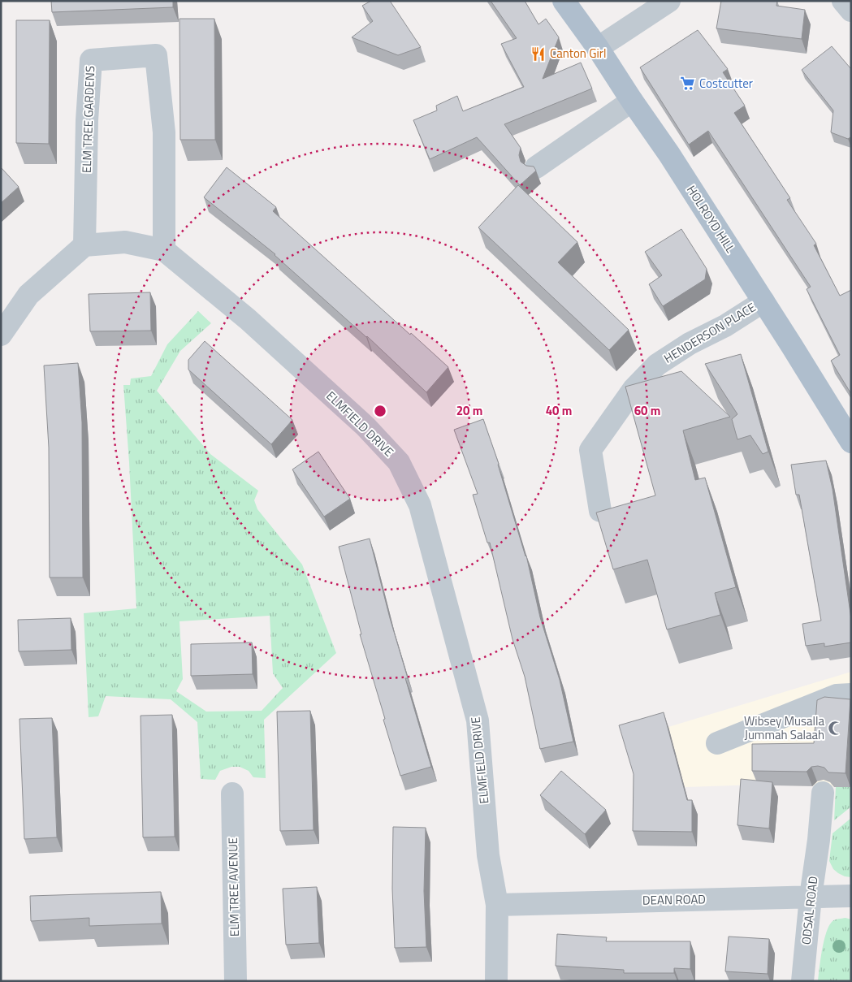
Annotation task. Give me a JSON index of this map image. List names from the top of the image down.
{
  "streets": {
    "main road": ["HOLROYD HILL"],
    "street": [
      "ELM TREE GARDENS",
      "HENDERSON PLACE",
      "ELMFIELD DRIVE",
      "ELM TREE AVENUE",
      "DEAN ROAD",
      "ODSAL ROAD"
    ]
  },
  "crossings": [
    ["ELM TREE GARDENS", "ELMFIELD DRIVE"],
    ["HOLROYD HILL", "HENDERSON PLACE"],
    ["ELMFIELD DRIVE", "DEAN ROAD"],
    ["DEAN ROAD", "ODSAL ROAD"]
  ],
  "places": {
    "restaurant": ["Canton Girl"],
    "supermarket": ["Costcutter"],
    "mosque": ["Wibsey Musalla Jummah Salaah"]
  },
  "rings": ["20 m", "40 m", "60 m"]
}
